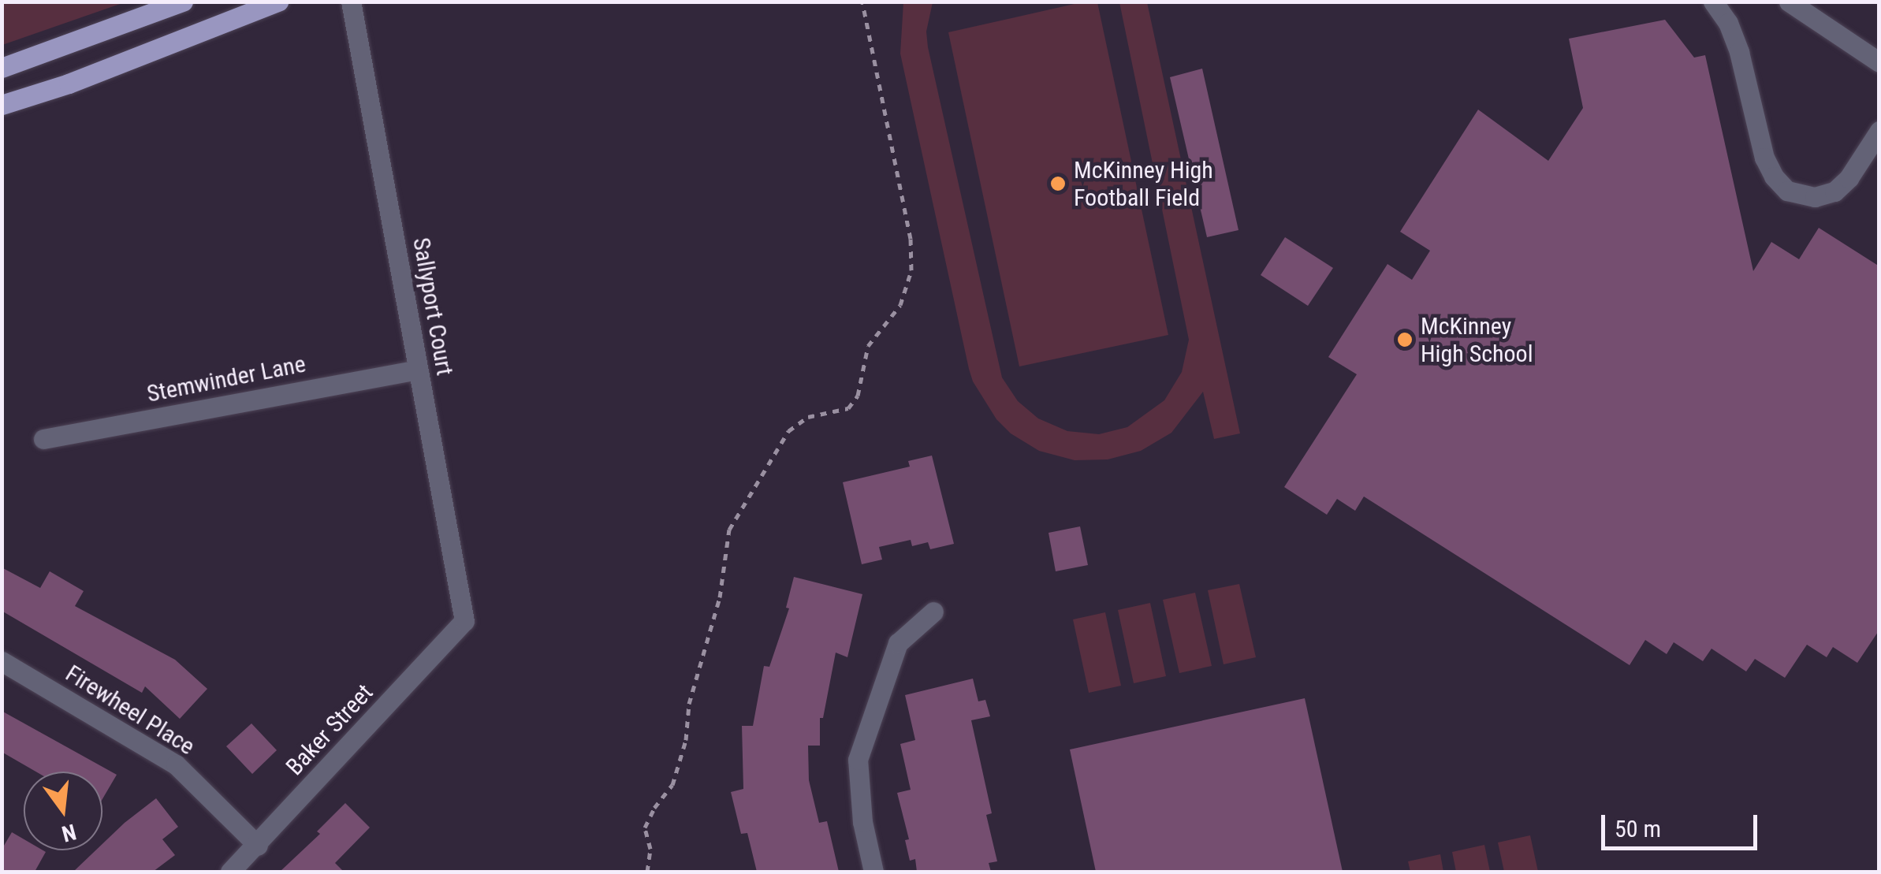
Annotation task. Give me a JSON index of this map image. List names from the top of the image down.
{
  "streets": {
    "street": [
      "Sallyport Court",
      "Stemwinder Lane",
      "Firewheel Place",
      "Baker Street"
    ]
  },
  "crossings": [
    ["Sallyport Court", "Stemwinder Lane"],
    ["Sallyport Court", "Baker Street"],
    ["Firewheel Place", "Baker Street"]
  ],
  "places": ["McKinney High Football Field", "McKinney High School"],
  "scale_bar": "50 m",
  "north": "bottom"
}
